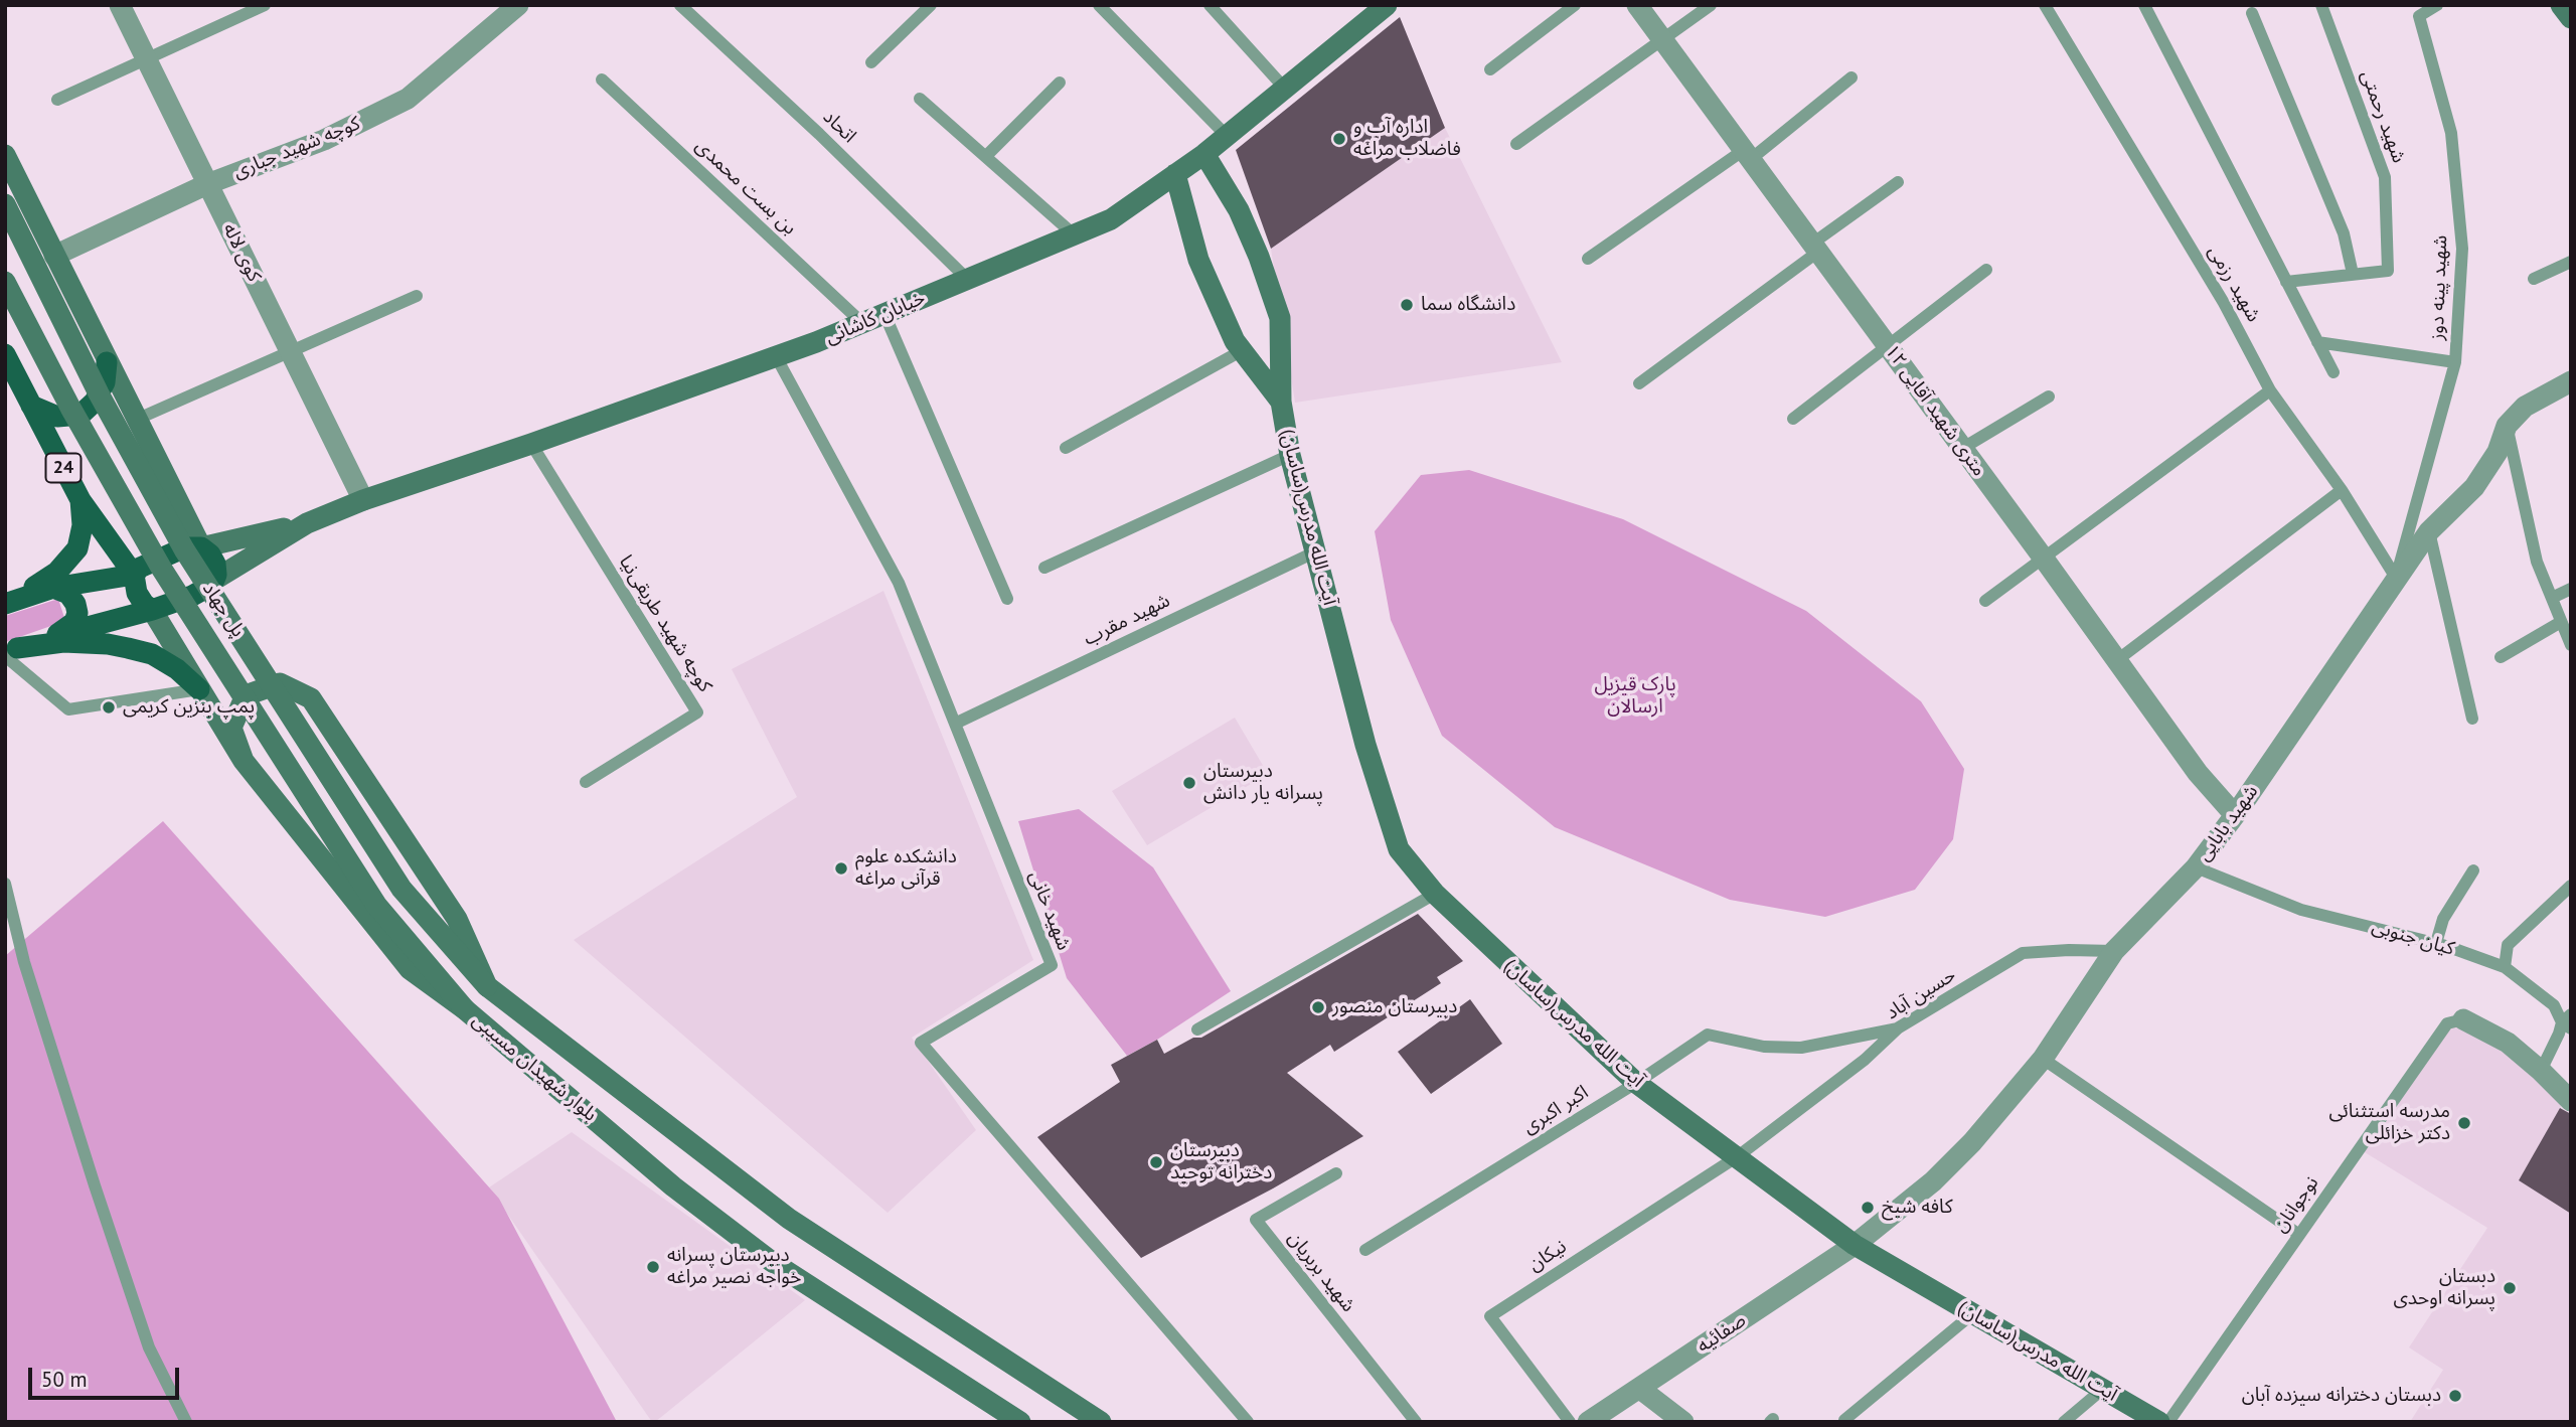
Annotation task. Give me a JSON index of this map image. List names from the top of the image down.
{
  "streets": {
    "main road": [
      "خیابان کاشانی",
      "24",
      "آیت الله مدرس(ساسان)",
      "پل جهاد",
      "بلوار شهیدان مسیبی"
    ],
    "street": [
      "کوچه شهید جباری",
      "کوی لاله",
      "۱۲ متری شهید آقایی",
      "شهید بابایی",
      "صفائیه"
    ],
    "lane": [
      "شهید رحمتی",
      "اتحاد",
      "بن بست محمدی",
      "شهید رزمی",
      "شهید پینه دوز",
      "شهید مقرب",
      "کوچه شهید طریقی‌نیا",
      "شهید خانی",
      "کیان جنوبی",
      "حسین آباد",
      "اکبر اکبری",
      "نوجوانان",
      "نیکان",
      "شهید بربریان"
    ]
  },
  "crossings": [
    ["اتحاد", "خیابان کاشانی"],
    ["کوچه شهید جباری", "کوی لاله"],
    ["بن بست محمدی", "خیابان کاشانی"],
    ["کوی لاله", "خیابان کاشانی"],
    ["شهید رزمی", "شهید پینه دوز"],
    ["شهید رزمی", "شهید بابایی"],
    ["شهید پینه دوز", "شهید بابایی"],
    ["خیابان کاشانی", "24"],
    ["خیابان کاشانی", "آیت الله مدرس(ساسان)"],
    ["خیابان کاشانی", "کوچه شهید طریقی‌نیا"],
    ["خیابان کاشانی", "شهید خانی"],
    ["خیابان کاشانی", "بلوار شهیدان مسیبی"],
    ["۱۲ متری شهید آقایی", "شهید بابایی"],
    ["24", "بلوار شهیدان مسیبی"],
    ["آیت الله مدرس(ساسان)", "شهید مقرب"],
    ["آیت الله مدرس(ساسان)", "شهید بابایی"],
    ["آیت الله مدرس(ساسان)", "حسین آباد"],
    ["آیت الله مدرس(ساسان)", "اکبر اکبری"],
    ["آیت الله مدرس(ساسان)", "نیکان"],
    ["آیت الله مدرس(ساسان)", "صفائیه"],
    ["پل جهاد", "بلوار شهیدان مسیبی"],
    ["شهید مقرب", "شهید خانی"],
    ["شهید بابایی", "کیان جنوبی"],
    ["شهید بابایی", "حسین آباد"],
    ["شهید بابایی", "صفائیه"],
    ["حسین آباد", "اکبر اکبری"],
    ["حسین آباد", "نیکان"]
  ],
  "parks": ["پارک قیزیل ارسالان"],
  "places": [
    "اداره آب و فاضلاب مراغه",
    "دانشگاه سما",
    "پمپ بنزین کریمی",
    "دبیرستان پسرانه یار دانش",
    "دانشکده علوم قرآنی مراغه",
    "دبیرستان منصور",
    "مدرسه استثنائی دکتر خزائلی",
    "دبیرستان دخترانه توحید",
    "کافه شیخ",
    "دبیرستان پسرانه خواجه نصیر مراغه",
    "دبستان پسرانه اوحدی",
    "دبستان دخترانه سیزده آبان"
  ],
  "scale_bar": "50 m"
}
